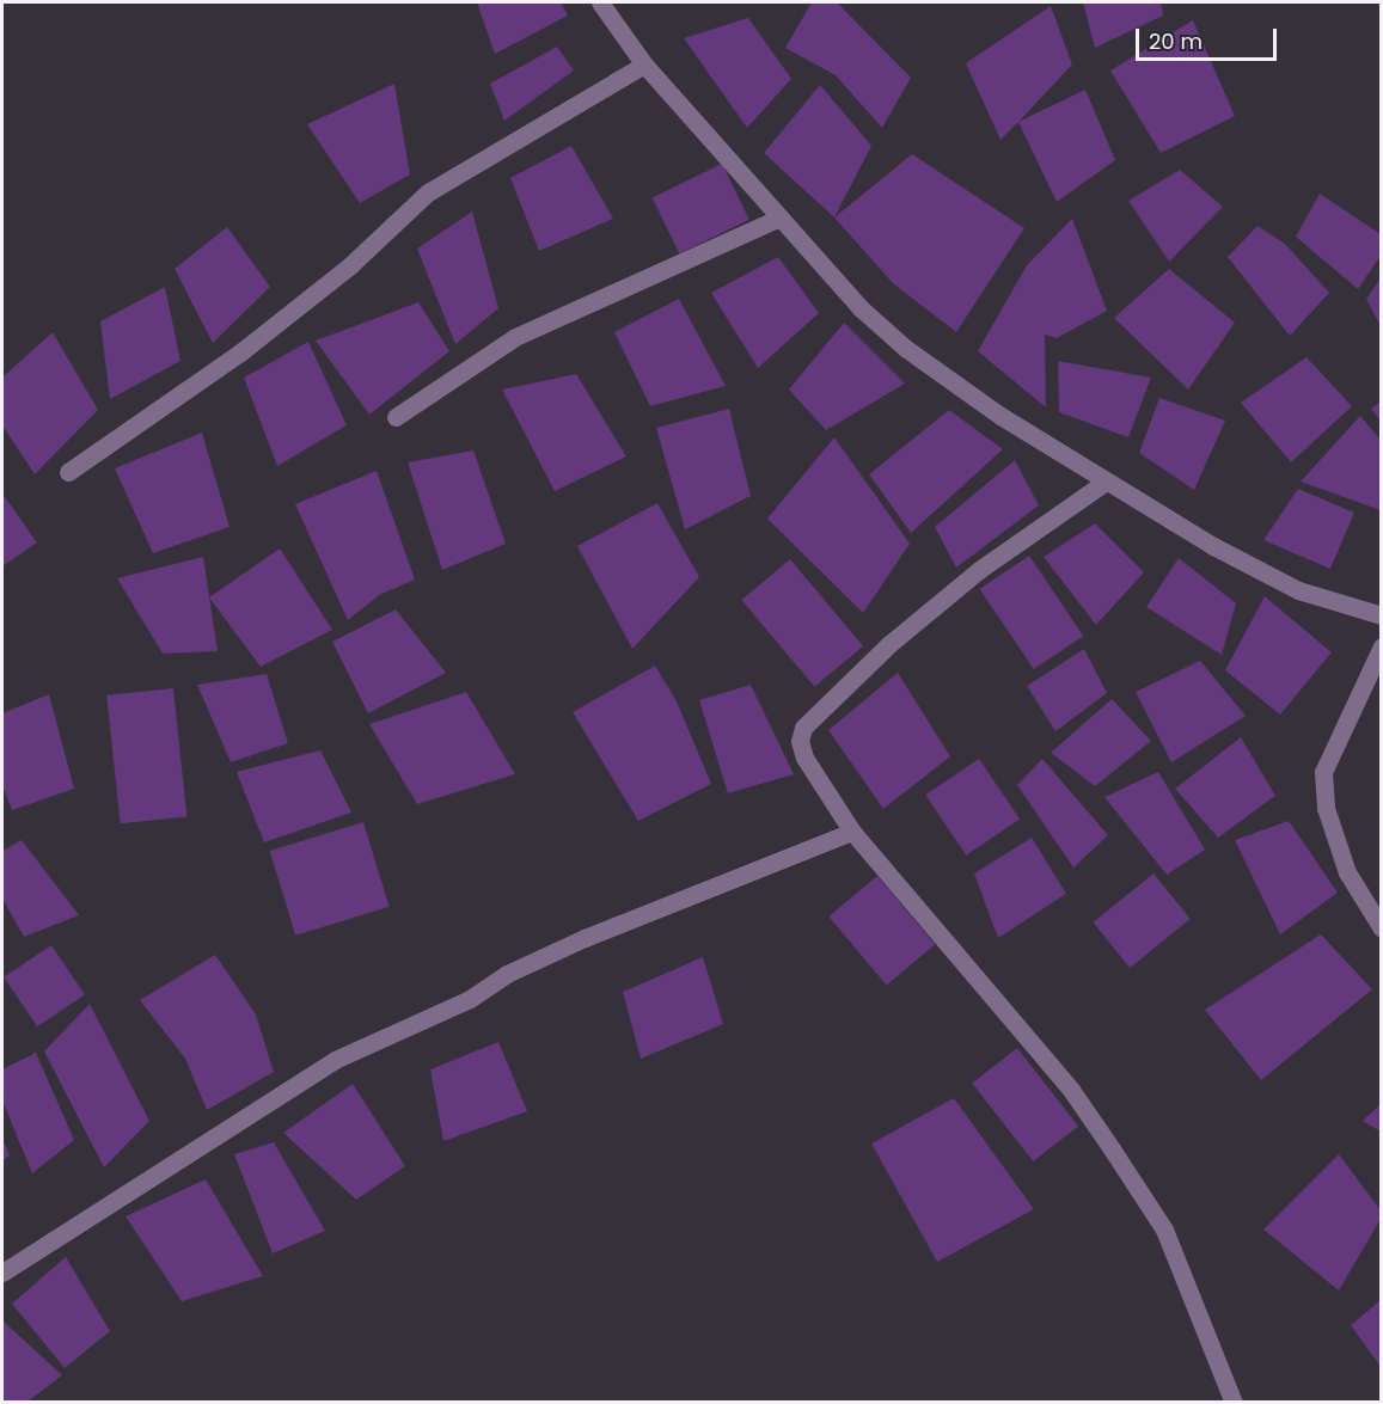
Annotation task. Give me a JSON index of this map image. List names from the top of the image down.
{
  "scale_bar": "20 m"
}
